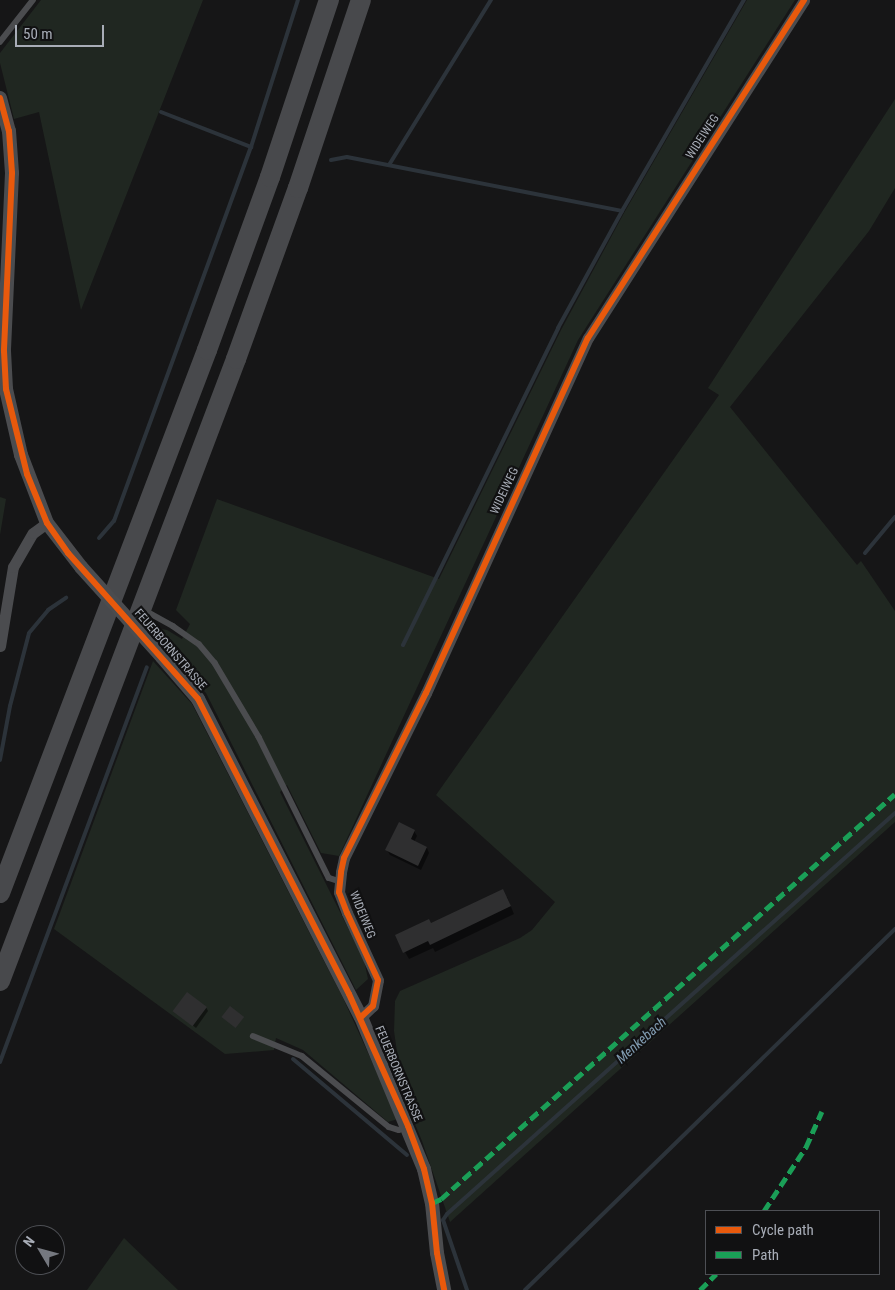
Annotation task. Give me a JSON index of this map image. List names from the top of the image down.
{
  "streets": {
    "street": ["WIDEIWEG", "FEUERBORNSTRASSE"]
  },
  "crossings": [
    ["WIDEIWEG", "FEUERBORNSTRASSE"]
  ],
  "water": ["Menkebach"],
  "legend": ["Cycle path", "Path"],
  "scale_bar": "50 m",
  "north": "top left"
}
